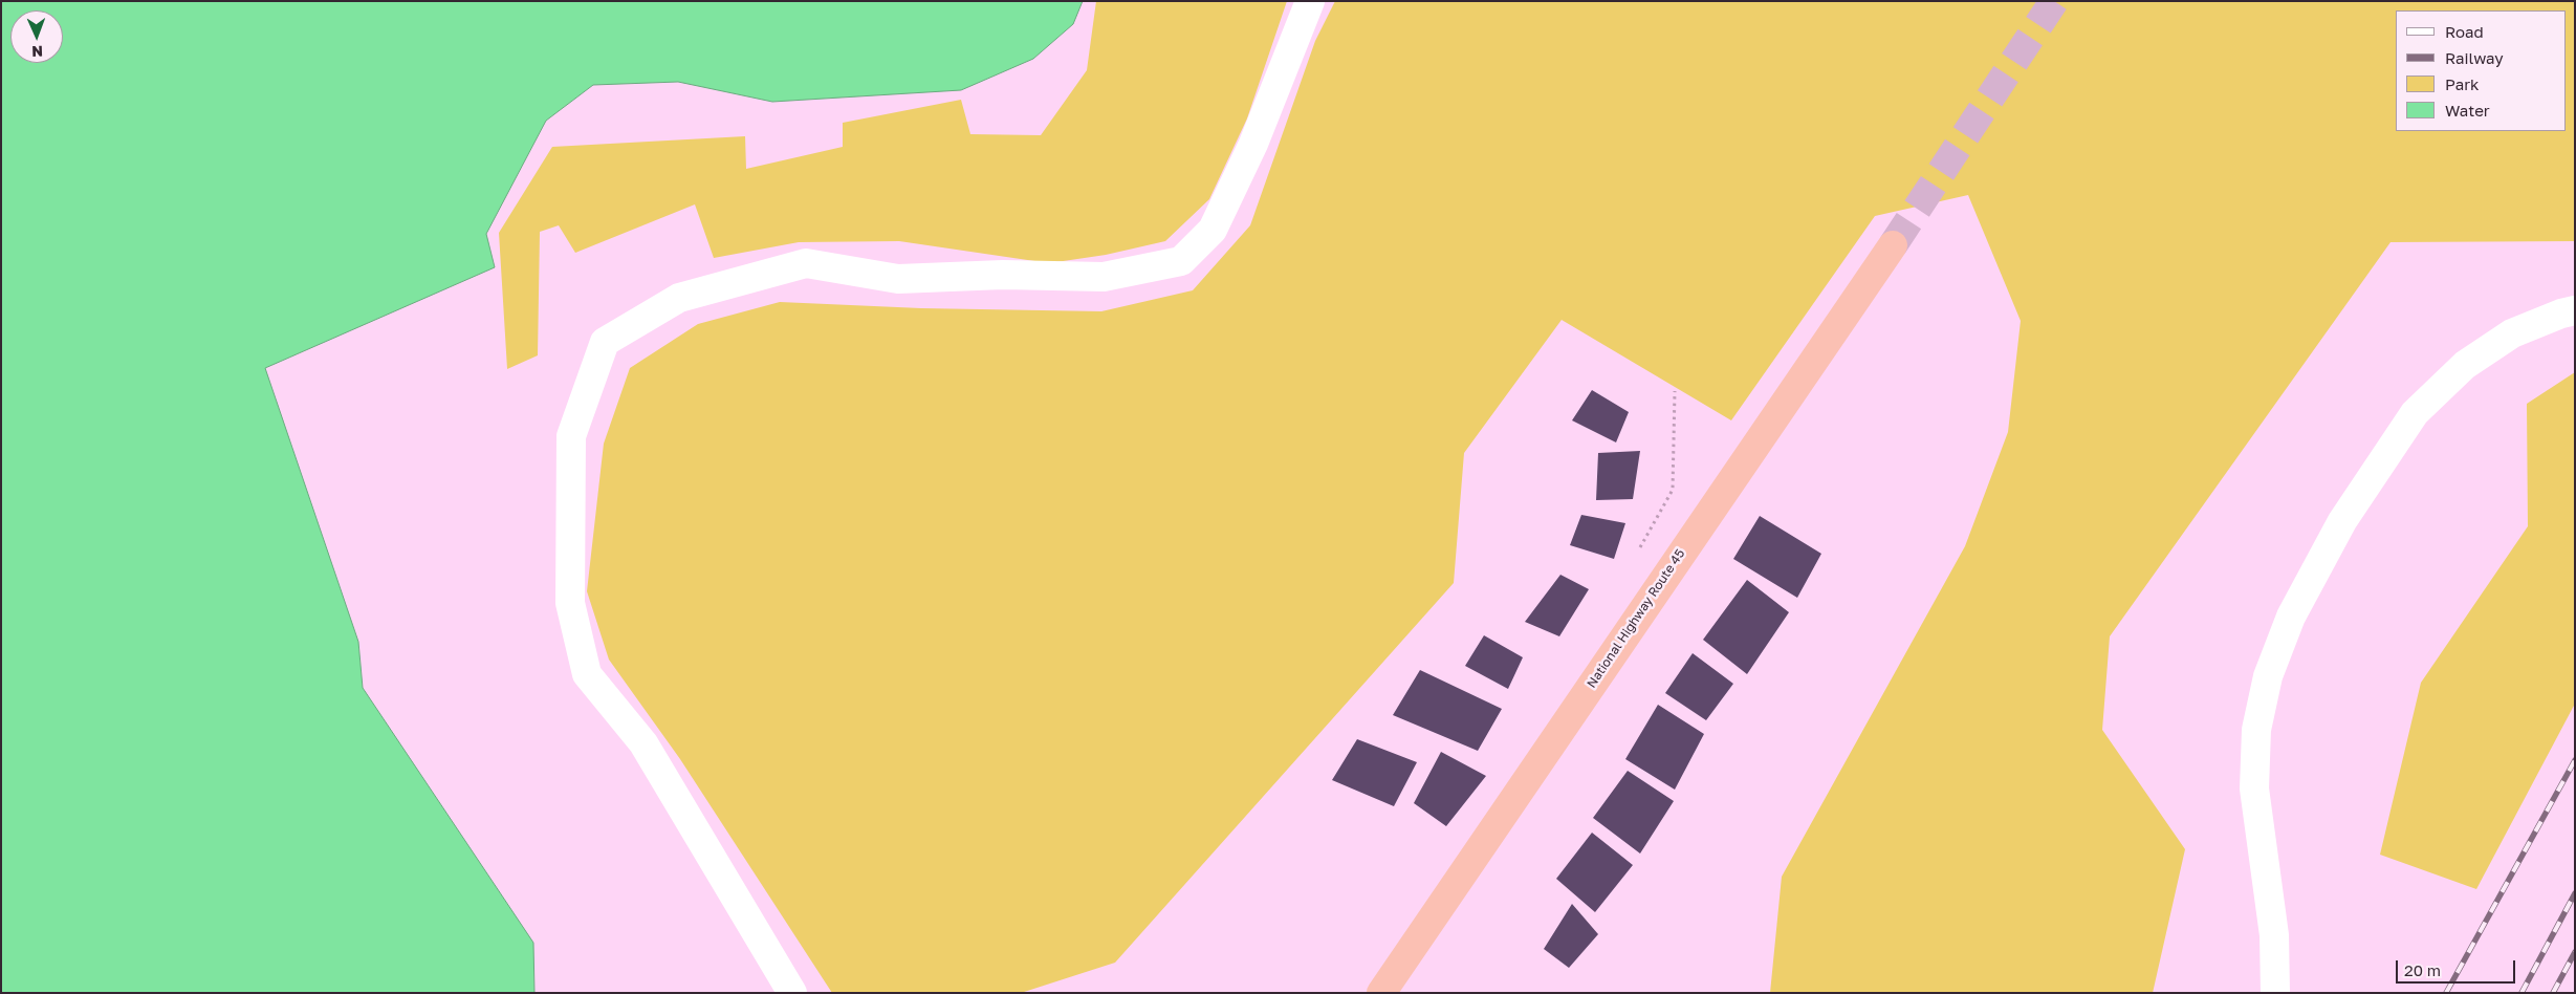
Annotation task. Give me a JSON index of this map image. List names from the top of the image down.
{
  "streets": {
    "highway": ["National Highway Route 45"]
  },
  "legend": [
    "Road",
    "Railway",
    "Park",
    "Water"
  ],
  "scale_bar": "20 m",
  "north": "bottom"
}
